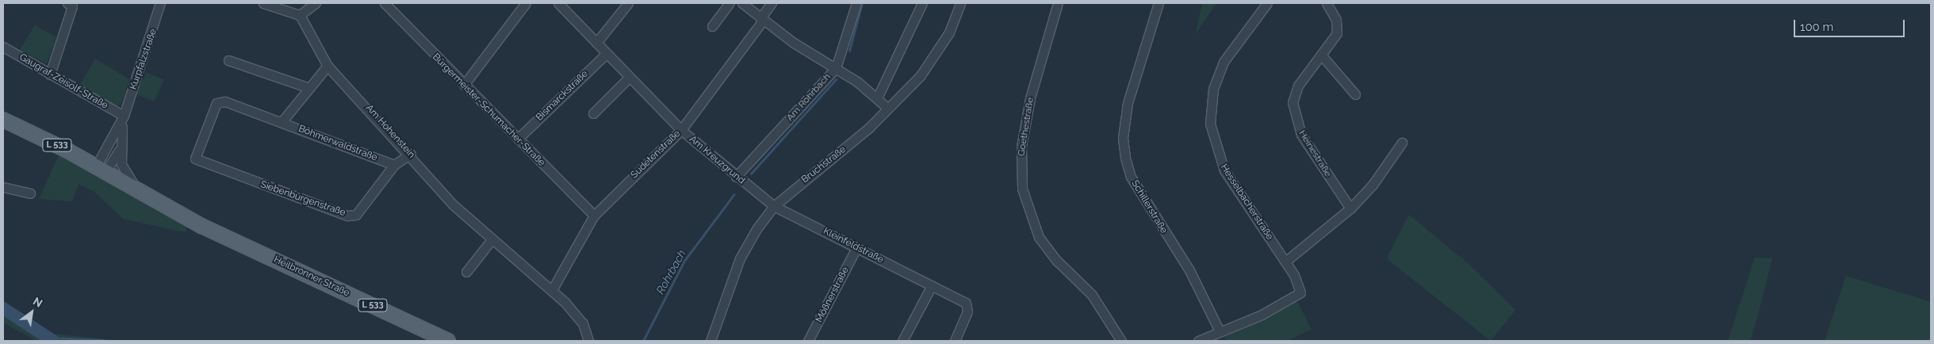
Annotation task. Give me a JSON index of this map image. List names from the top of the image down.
{
  "streets": {
    "main road": ["L 533", "Heilbronner Straße"],
    "street": [
      "Kurpfalzstraße",
      "Gaugraf-Zeisolf-Straße",
      "Bismarckstraße",
      "Am Rohrbach",
      "Bürgermeister-Schumacher-Straße",
      "Goethestraße",
      "Am Hohenstein",
      "Böhmerwaldstraße",
      "Heinestraße",
      "Sudetenstraße",
      "Am Kreuzgrund",
      "Bruchstraße",
      "Siebenbürgenstraße",
      "Hesselbacherstraße",
      "Schillerstraße",
      "Kleinfeldstraße",
      "Mößnerstraße"
    ]
  },
  "crossings": [
    ["Kurpfalzstraße", "Gaugraf-Zeisolf-Straße"],
    ["Kurpfalzstraße", "L 533"],
    ["Kurpfalzstraße", "Heilbronner Straße"],
    ["Bismarckstraße", "Bürgermeister-Schumacher-Straße"],
    ["Bismarckstraße", "Am Kreuzgrund"],
    ["Am Rohrbach", "Am Kreuzgrund"],
    ["Bürgermeister-Schumacher-Straße", "Sudetenstraße"],
    ["Am Hohenstein", "Sudetenstraße"],
    ["Am Hohenstein", "Siebenbürgenstraße"],
    ["Böhmerwaldstraße", "Siebenbürgenstraße"],
    ["L 533", "Heilbronner Straße"],
    ["Sudetenstraße", "Am Kreuzgrund"],
    ["Am Kreuzgrund", "Bruchstraße"],
    ["Am Kreuzgrund", "Kleinfeldstraße"],
    ["Bruchstraße", "Kleinfeldstraße"],
    ["Hesselbacherstraße", "Schillerstraße"],
    ["Kleinfeldstraße", "Mößnerstraße"]
  ],
  "water": ["Rohrbach"],
  "scale_bar": "100 m",
  "north": "top right"
}
